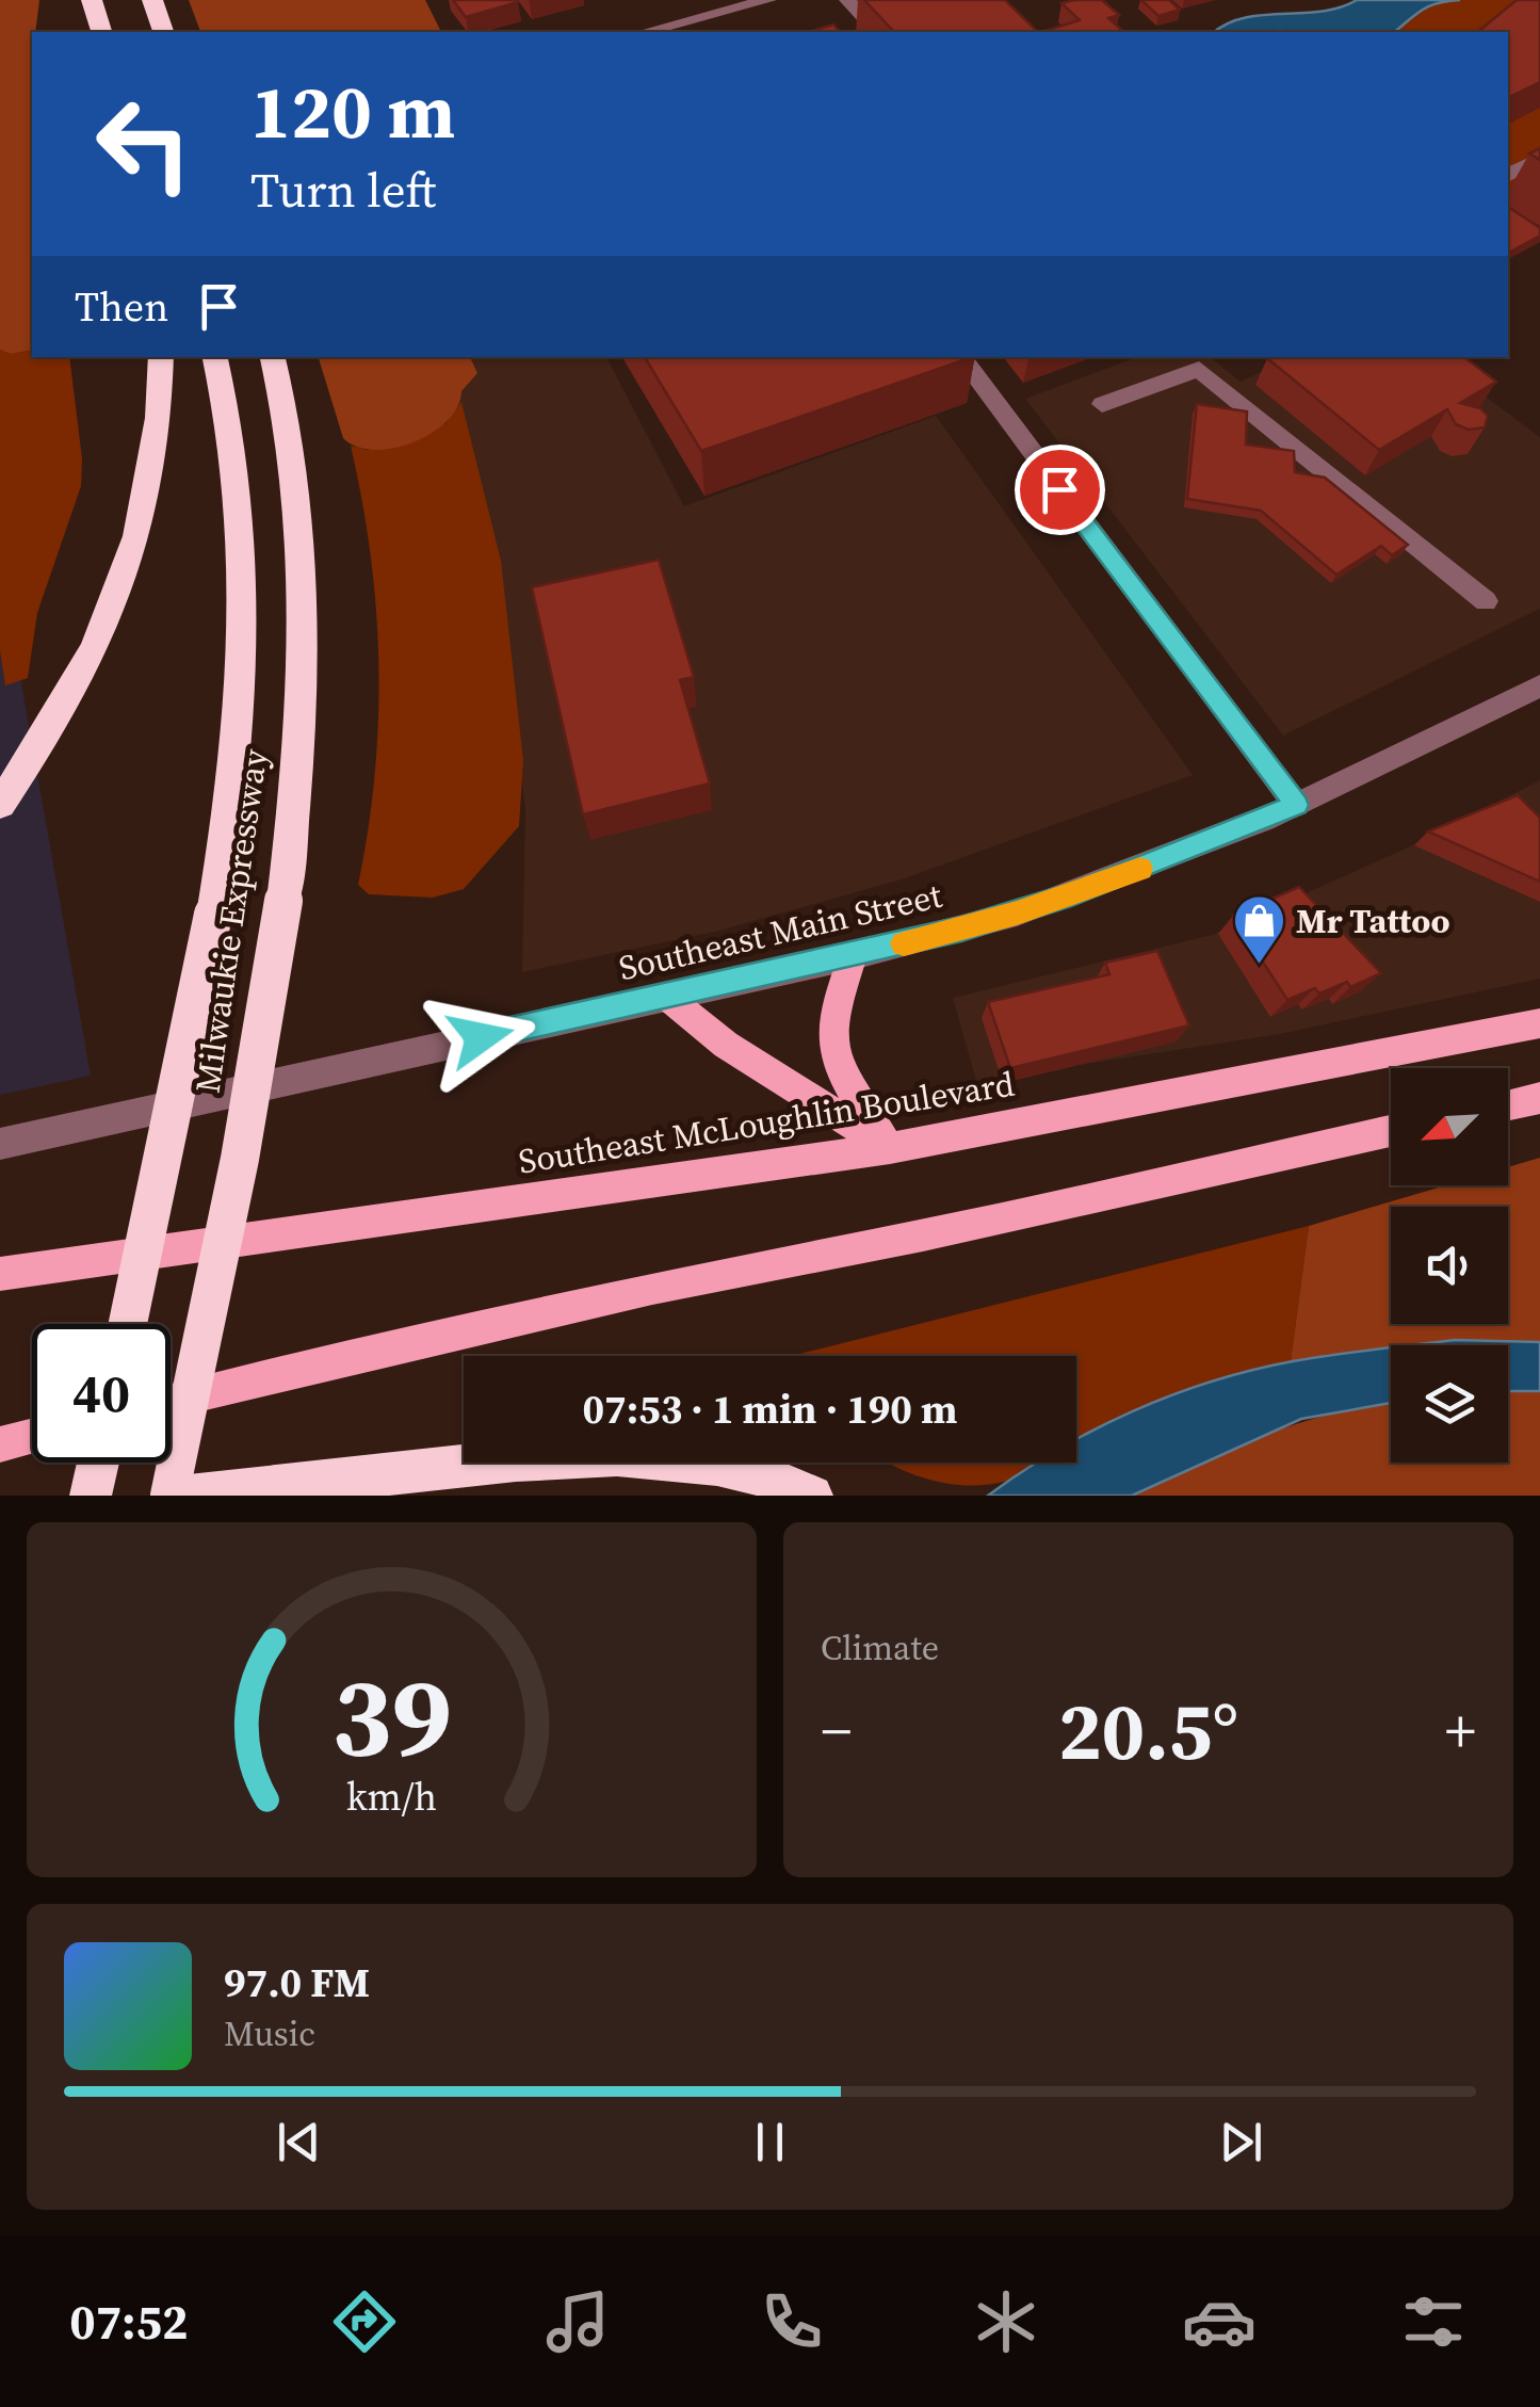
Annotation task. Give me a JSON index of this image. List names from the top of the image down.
{
  "streets": {
    "highway": ["Milwaukie Expressway"],
    "main road": ["Southeast McLoughlin Boulevard"],
    "street": ["Southeast Main Street"]
  },
  "places": {
    "shop": ["Mr Tattoo"]
  },
  "north": "bottom left",
  "page": {
    "turn": ["120 m", "Turn left"],
    "then": "Then",
    "limit": "40",
    "trip": "07:53 · 1 min · 190 m",
    "tile": "Climate",
    "heat": ["−", "20.5°", "+"],
    "song": ["97.0 FM", "Music"],
    "tabs": "07:52",
    "gauge": ["39", "km/h"]
  }
}
